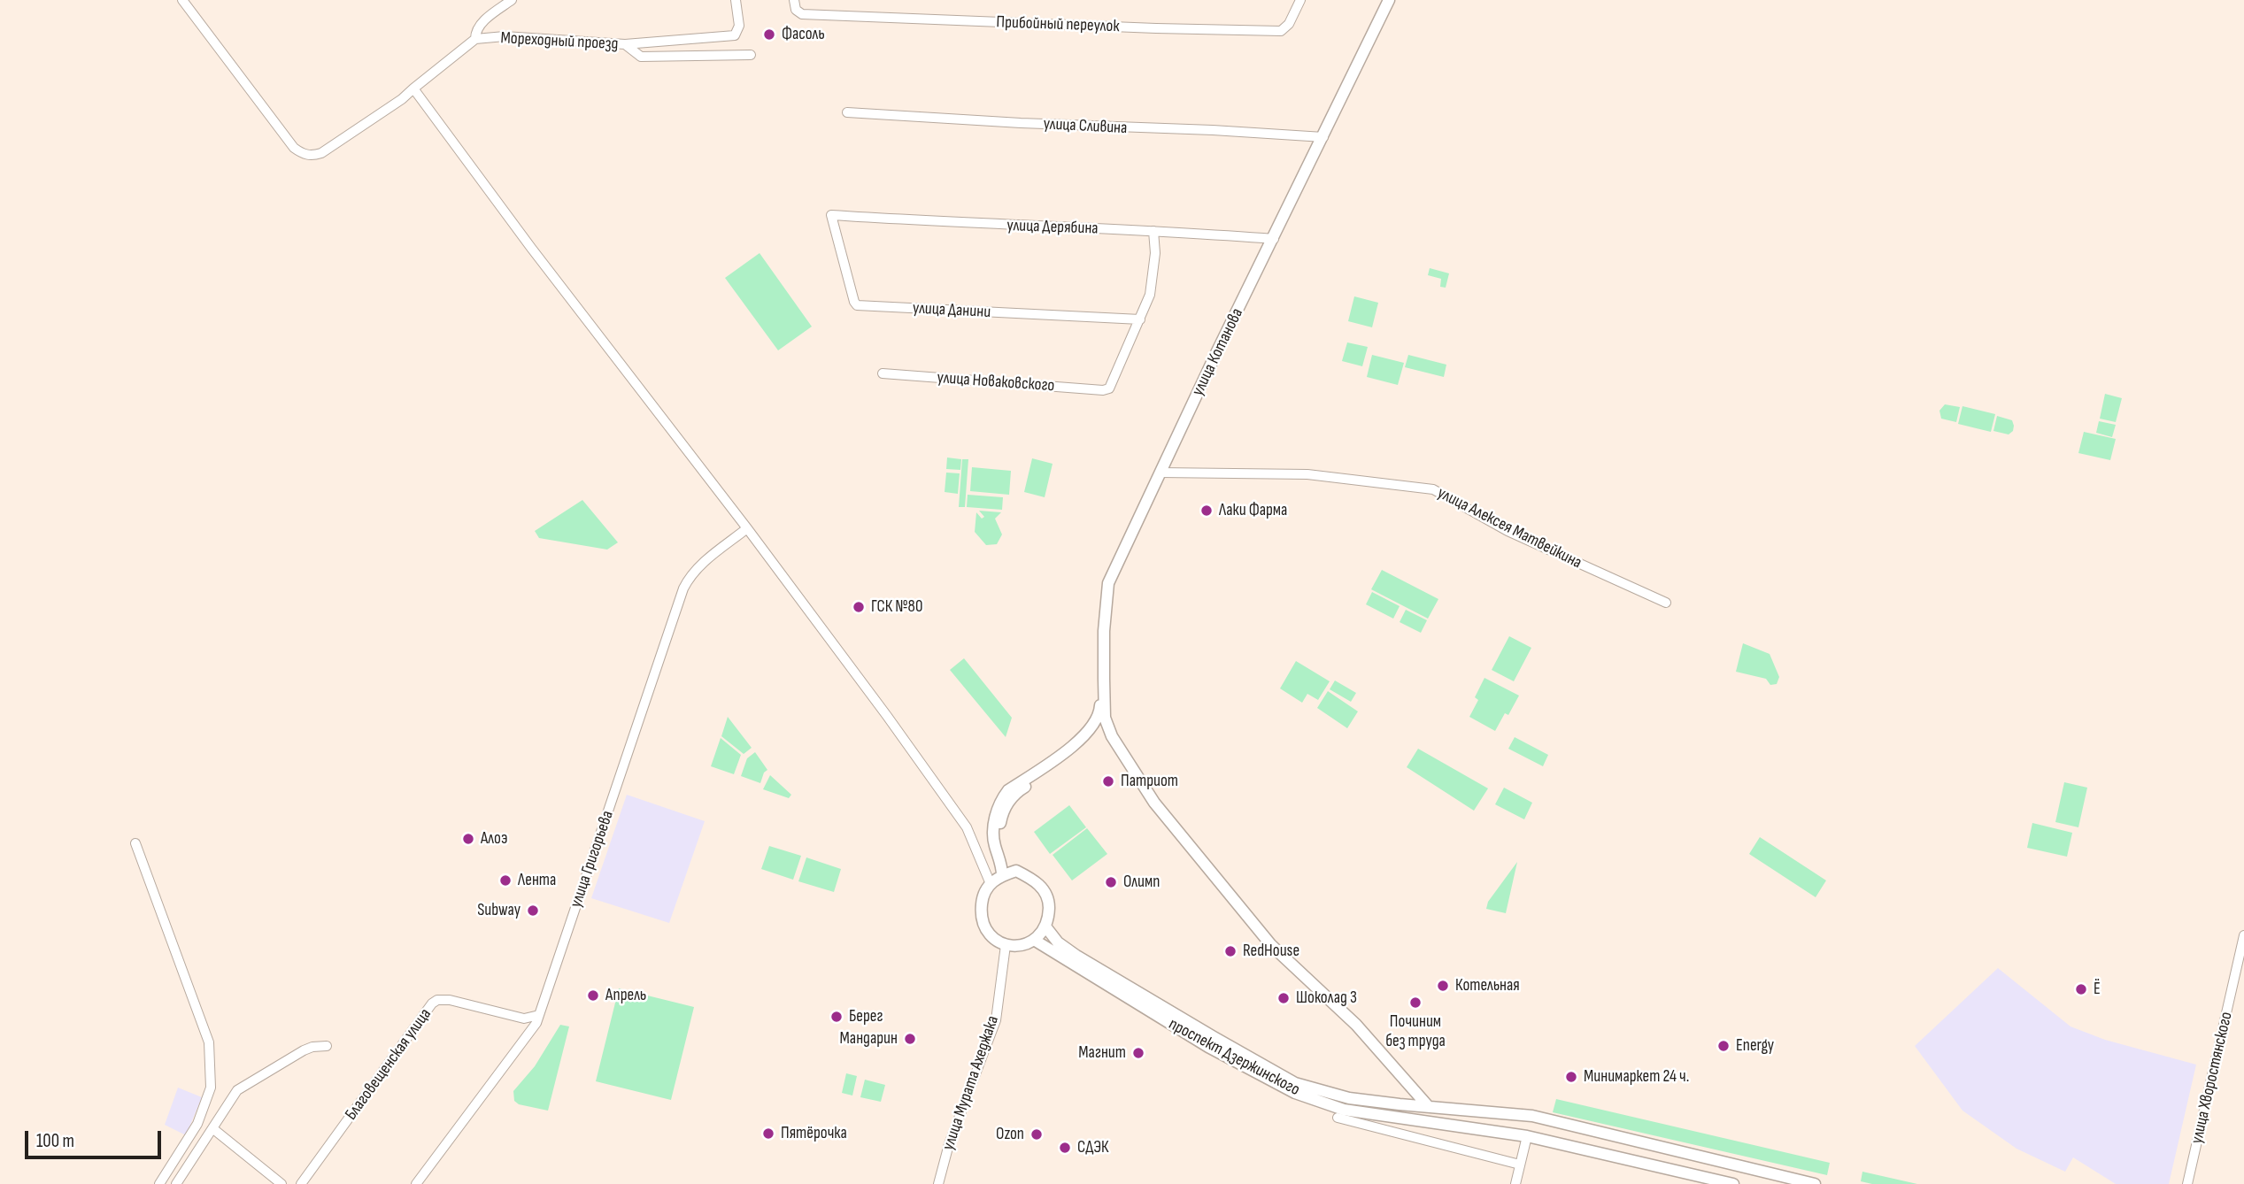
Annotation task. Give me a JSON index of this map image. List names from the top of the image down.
{
  "streets": {
    "street": [
      "Прибойный переулок",
      "Мореходный проезд",
      "улица Сливина",
      "улица Дерябина",
      "улица Данини",
      "улица Котанова",
      "улица Новаковского",
      "улица Алексея Матвейкина",
      "улица Григорьева",
      "проспект Дзержинского",
      "Благовещенская улица",
      "улица Хворостянского",
      "улица Мурата Ахеджака"
    ]
  },
  "crossings": [
    ["улица Сливина", "улица Котанова"],
    ["улица Дерябина", "улица Данини"],
    ["улица Дерябина", "улица Котанова"],
    ["улица Данини", "улица Новаковского"],
    ["улица Котанова", "улица Алексея Матвейкина"],
    ["улица Григорьева", "Благовещенская улица"],
    ["проспект Дзержинского", "улица Мурата Ахеджака"]
  ],
  "places": [
    "Фасоль",
    "Лаки Фарма",
    "ГСК №80",
    "Патриот",
    "Алоэ",
    "Лента",
    "Олимп",
    "Subway",
    "RedHouse",
    "Котельная",
    "Ё",
    "Апрель",
    "Шоколад 3",
    "Починим без труда",
    "Берег",
    "Мандарин",
    "Energy",
    "Магнит",
    "Минимаркет 24 ч.",
    "Пятёрочка",
    "Ozon",
    "СДЭК"
  ],
  "scale_bar": "100 m"
}
